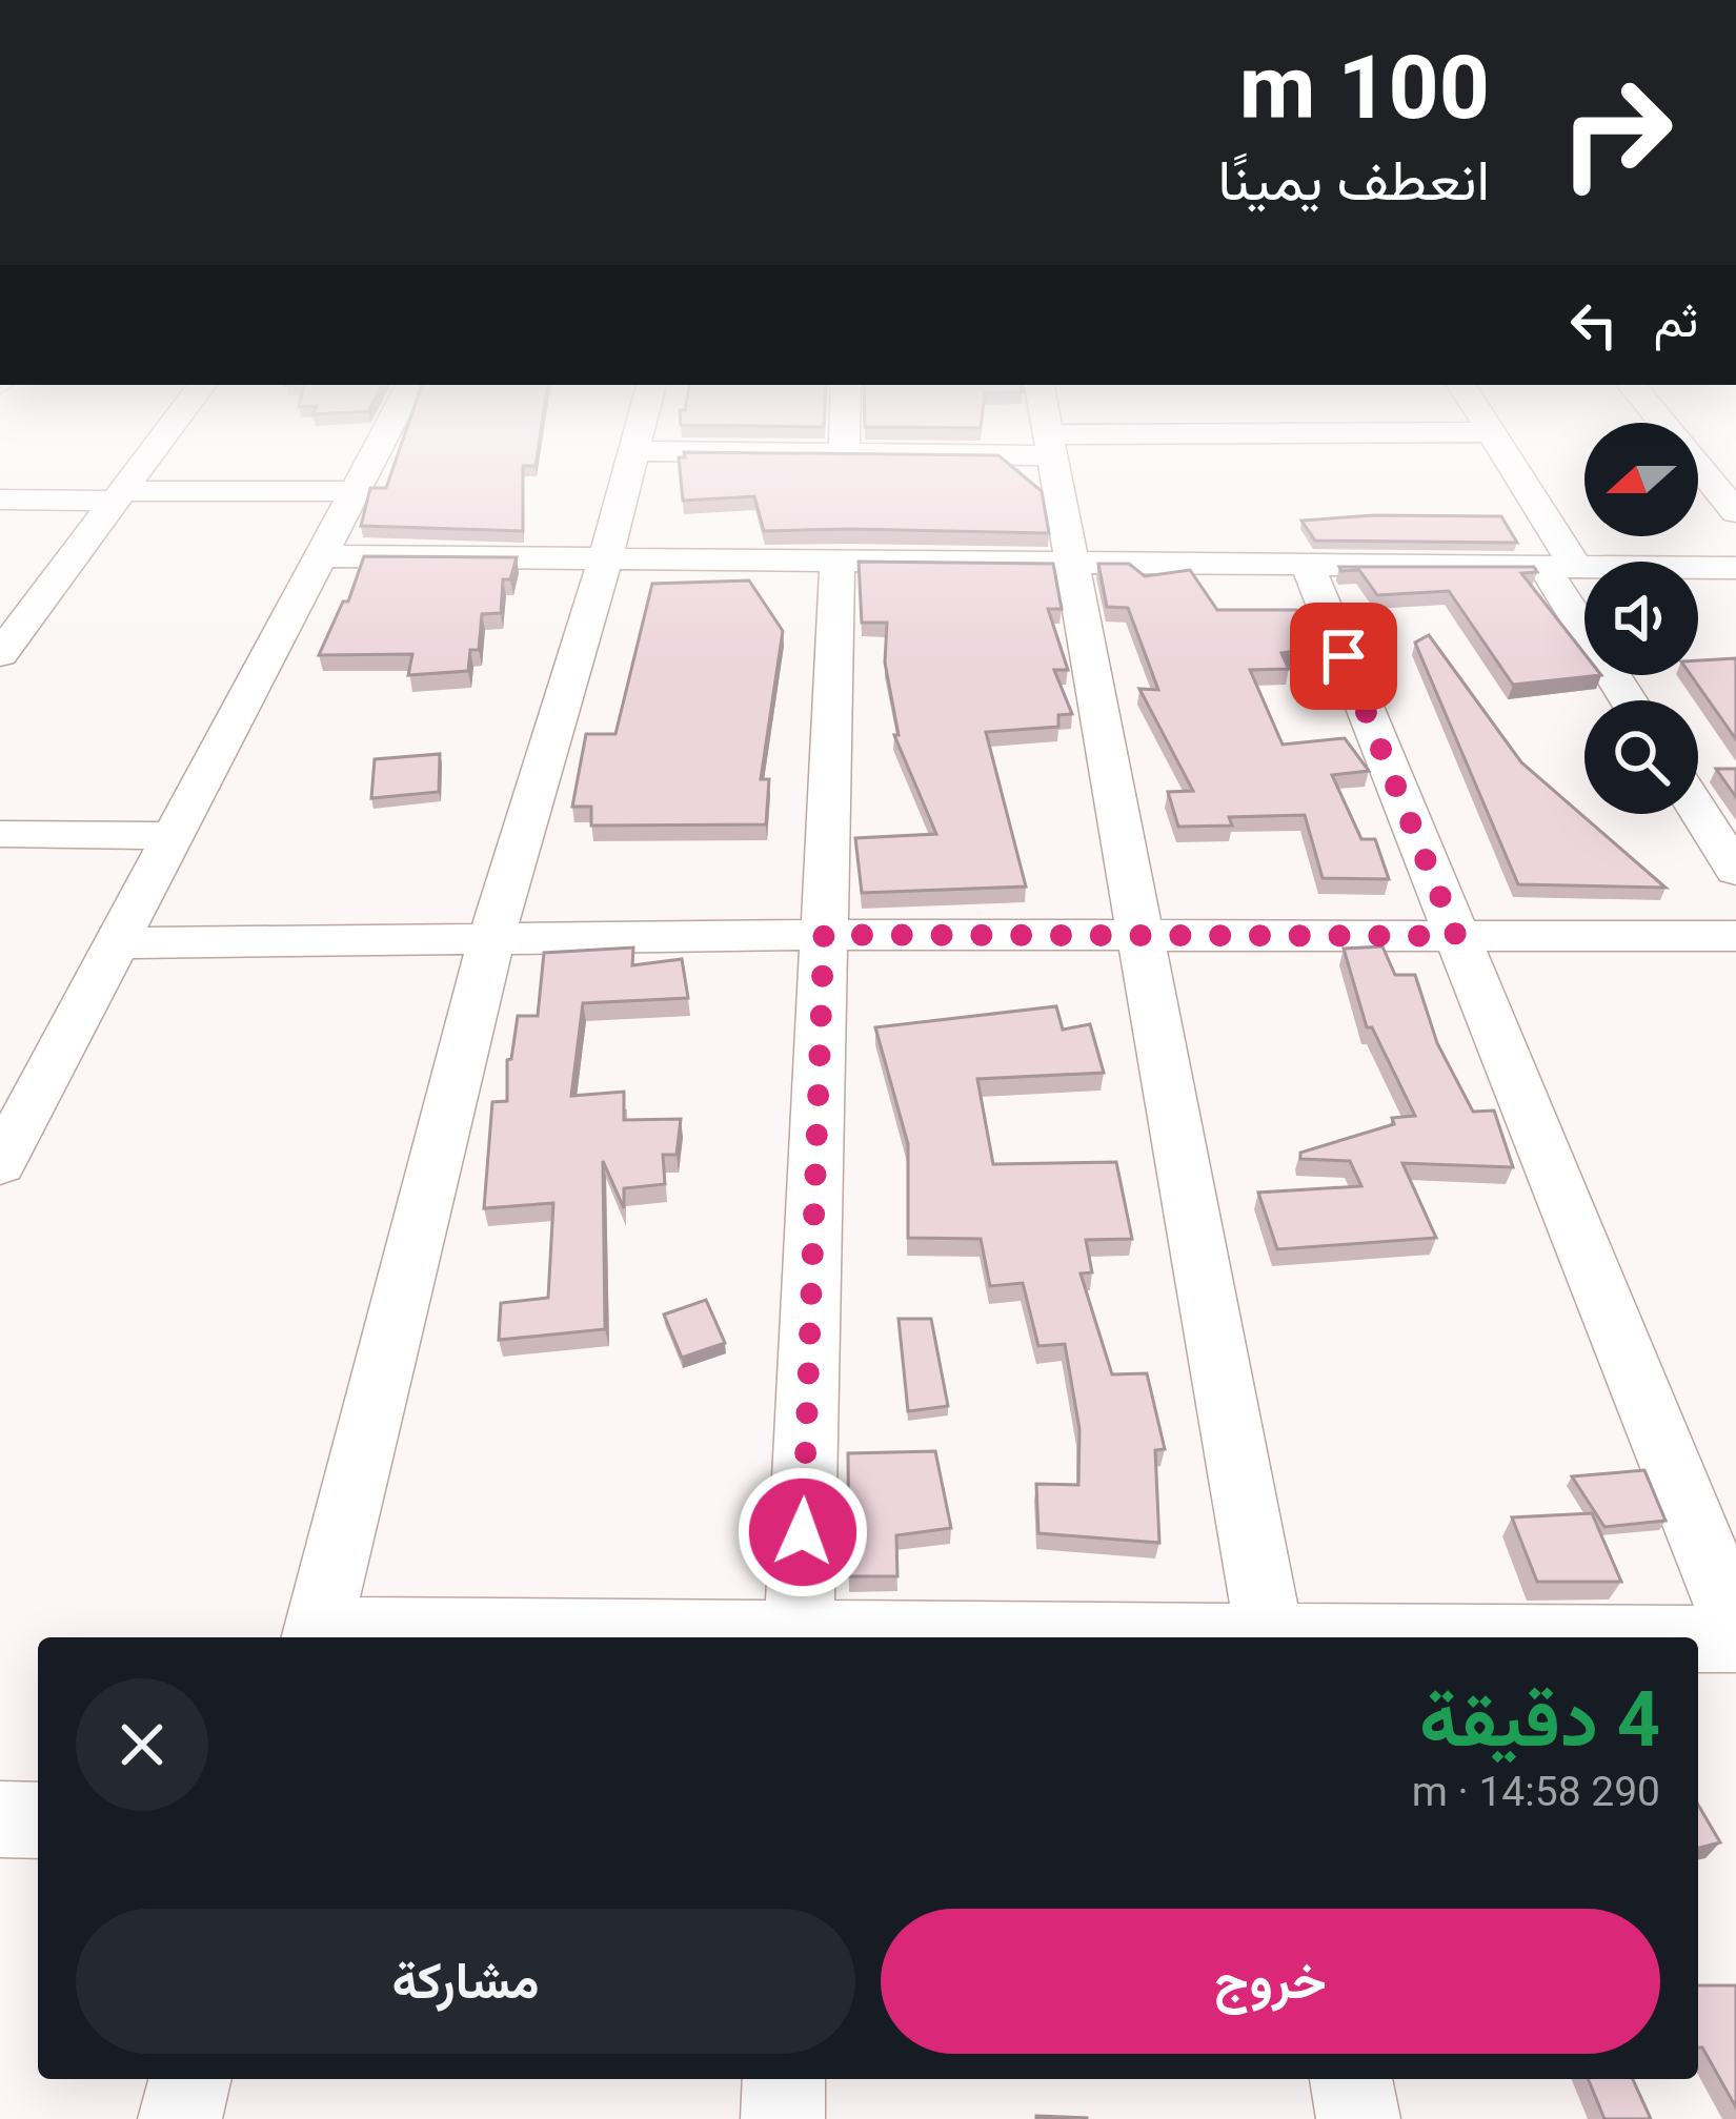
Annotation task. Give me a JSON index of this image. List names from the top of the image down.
{
  "north": "left",
  "page": {
    "turn": ["100 m", "انعطف يمينًا"],
    "then": "ثم",
    "heading": ["4 دقيقة", "290 m · 14:58"],
    "buttons": ["خروج", "مشاركة"]
  }
}
